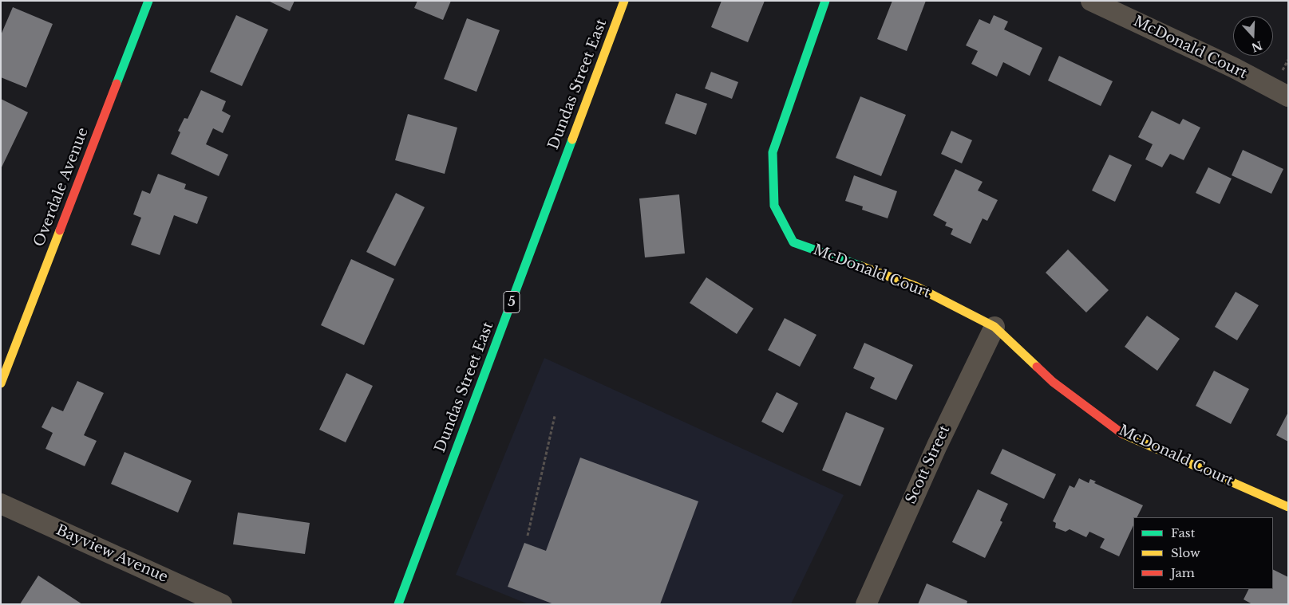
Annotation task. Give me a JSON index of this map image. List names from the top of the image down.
{
  "streets": {
    "street": [
      "McDonald Court",
      "Dundas Street East",
      "Overdale Avenue",
      "5",
      "Scott Street",
      "Bayview Avenue"
    ]
  },
  "crossings": [
    ["McDonald Court", "Scott Street"]
  ],
  "legend": ["Fast", "Slow", "Jam"],
  "north": "bottom"
}
